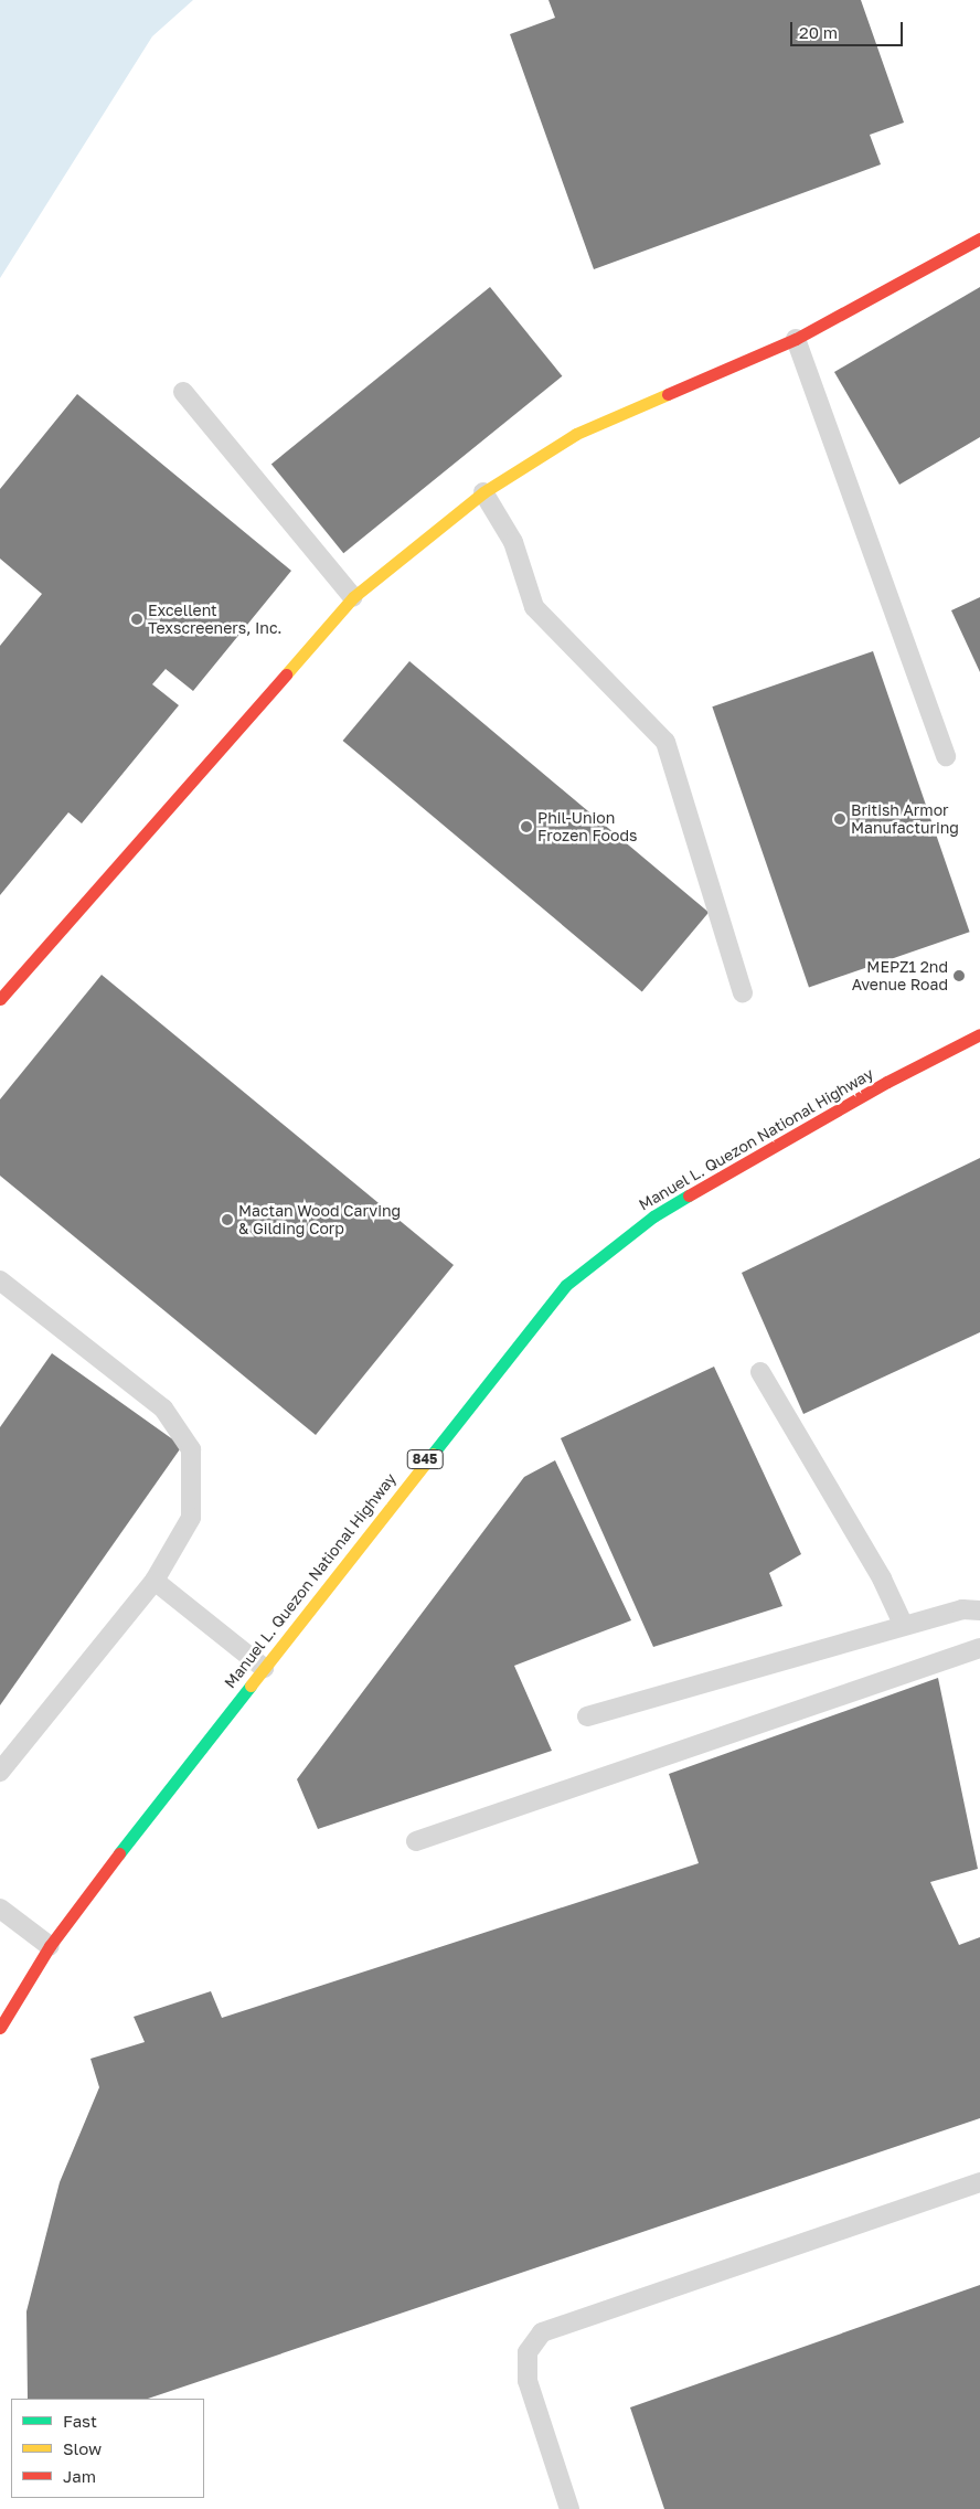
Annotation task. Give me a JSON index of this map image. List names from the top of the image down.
{
  "streets": {
    "main road": ["Manuel L. Quezon National Highway", "845"]
  },
  "places": [
    "Excellent Texscreeners, Inc.",
    "British Armor Manufacturing",
    "Phil-Union Frozen Foods",
    "MEPZ1 2nd Avenue Road",
    "Mactan Wood Carving & Gilding Corp"
  ],
  "legend": ["Fast", "Slow", "Jam"],
  "scale_bar": "20 m"
}
